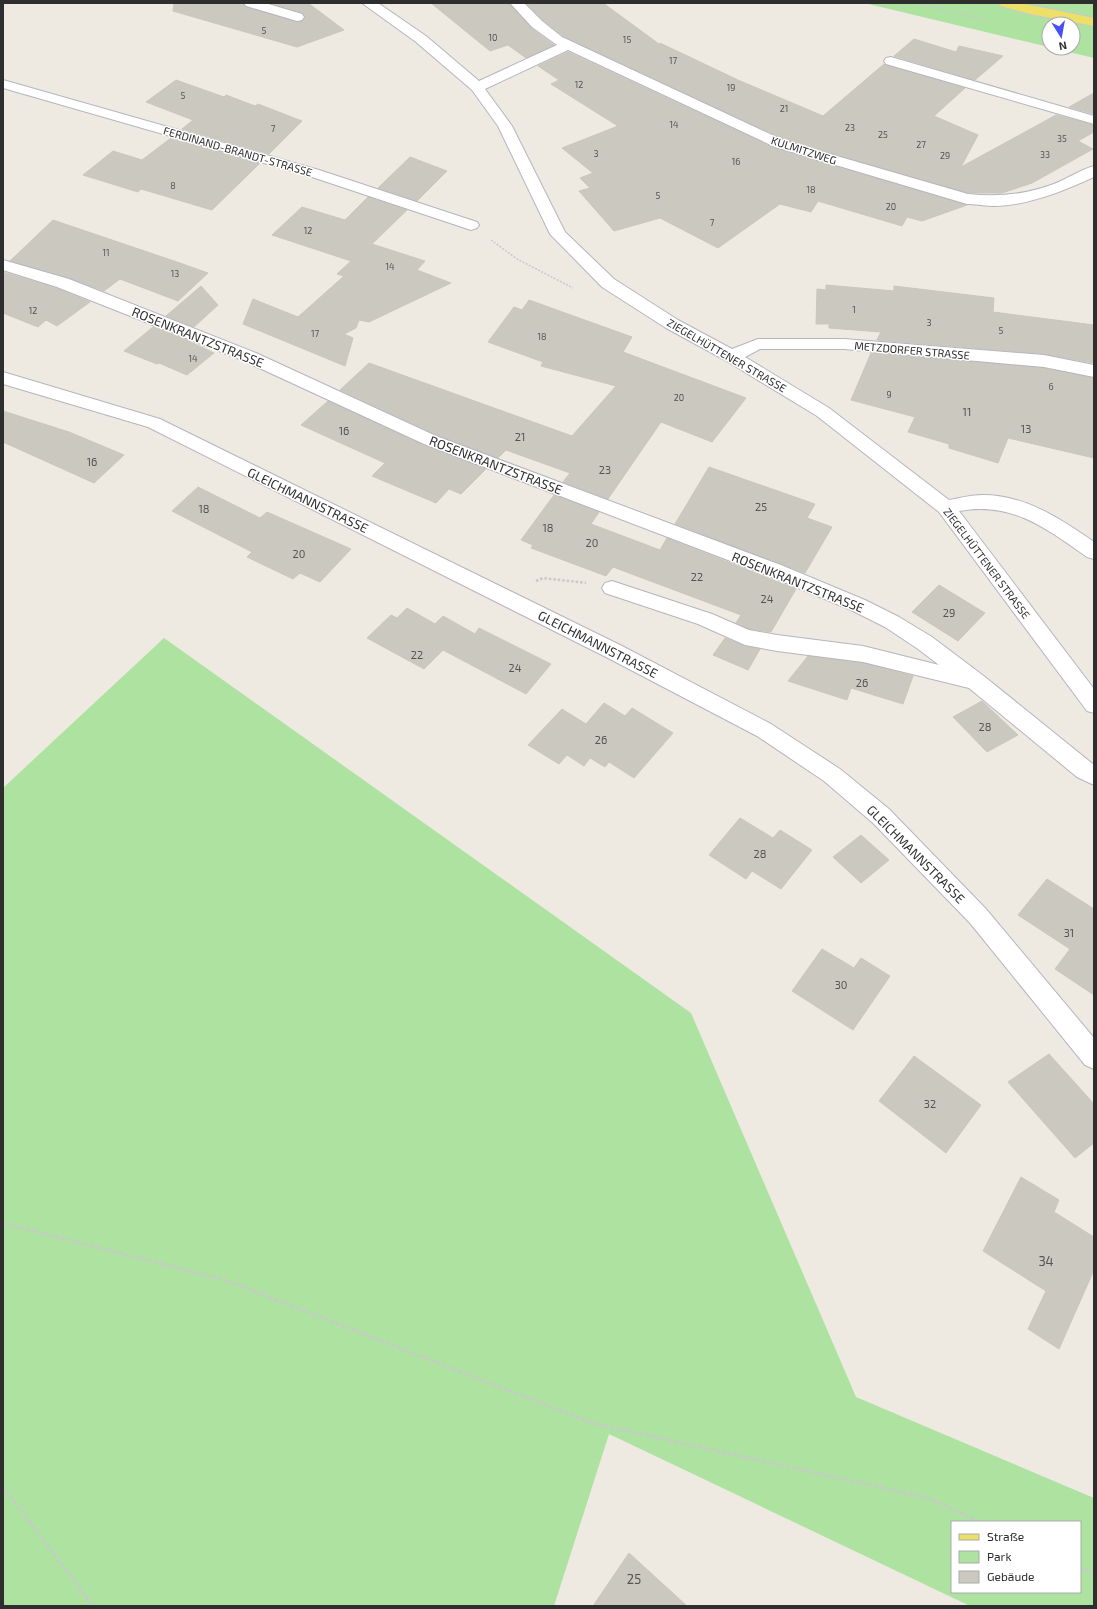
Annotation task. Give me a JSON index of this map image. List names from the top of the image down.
{
  "streets": {
    "street": [
      "KULMITZWEG",
      "FERDINAND-BRANDT-STRASSE",
      "ROSENKRANTZSTRASSE",
      "METZDORFER STRASSE",
      "ZIEGELHÜTTENER STRASSE",
      "GLEICHMANNSTRASSE"
    ]
  },
  "crossings": [
    ["METZDORFER STRASSE", "ZIEGELHÜTTENER STRASSE"]
  ],
  "house_numbers": [
    "5",
    "10",
    "15",
    "17",
    "12",
    "19",
    "5",
    "21",
    "14",
    "23",
    "7",
    "25",
    "35",
    "27",
    "3",
    "33",
    "29",
    "16",
    "8",
    "18",
    "5",
    "20",
    "7",
    "12",
    "11",
    "14",
    "13",
    "1",
    "12",
    "3",
    "5",
    "17",
    "18",
    "14",
    "6",
    "9",
    "20",
    "11",
    "13",
    "16",
    "21",
    "16",
    "23",
    "25",
    "18",
    "18",
    "20",
    "20",
    "22",
    "24",
    "29",
    "22",
    "24",
    "26",
    "28",
    "26",
    "28",
    "31",
    "30",
    "32",
    "34",
    "25"
  ],
  "legend": ["Straße", "Park", "Gebäude"],
  "north": "bottom"
}
